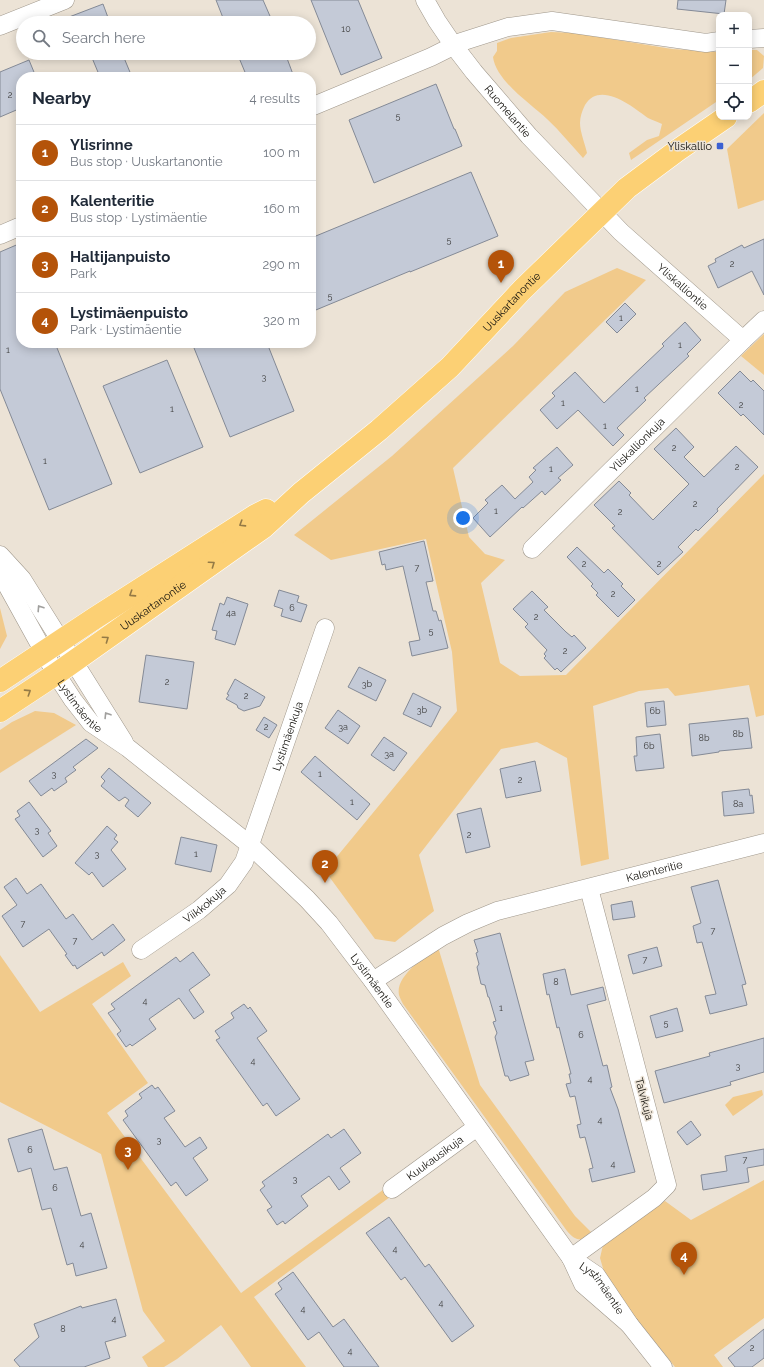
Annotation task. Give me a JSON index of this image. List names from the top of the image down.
{
  "streets": {
    "main road": ["Uuskartanontie"],
    "street": [
      "Ruomelantie",
      "Yliskalliontie",
      "Yliskallionkuja",
      "Lystimäentie",
      "Lystimäenkuja",
      "Kalenteritie",
      "Viikkokuja",
      "Talvikuja",
      "Kuukausikuja"
    ]
  },
  "crossings": [
    ["Ruomelantie", "Yliskalliontie"],
    ["Ruomelantie", "Uuskartanontie"],
    ["Yliskalliontie", "Uuskartanontie"],
    ["Yliskalliontie", "Yliskallionkuja"],
    ["Uuskartanontie", "Lystimäentie"],
    ["Lystimäentie", "Lystimäenkuja"],
    ["Lystimäentie", "Kalenteritie"],
    ["Lystimäentie", "Viikkokuja"],
    ["Lystimäentie", "Talvikuja"],
    ["Lystimäentie", "Kuukausikuja"],
    ["Lystimäenkuja", "Viikkokuja"]
  ],
  "places": {
    "transit": ["Yliskallio"]
  },
  "house_numbers": [
    "10",
    "2",
    "5",
    "5",
    "2",
    "5",
    "1",
    "1",
    "1",
    "3",
    "1",
    "1",
    "2",
    "1",
    "1",
    "2",
    "1",
    "2",
    "1",
    "2",
    "1",
    "2",
    "2",
    "2",
    "7",
    "2",
    "6",
    "4a",
    "2",
    "5",
    "2",
    "2",
    "3b",
    "2",
    "3b",
    "6b",
    "2",
    "3a",
    "8b",
    "8b",
    "6b",
    "3a",
    "3",
    "1",
    "2",
    "1",
    "8a",
    "3",
    "2",
    "3",
    "1",
    "7",
    "7",
    "7",
    "7",
    "8",
    "4",
    "1",
    "5",
    "6",
    "4",
    "3",
    "4",
    "4",
    "3",
    "6",
    "7",
    "4",
    "3",
    "6",
    "4",
    "4",
    "4",
    "4",
    "4",
    "8",
    "2",
    "4"
  ],
  "page": {
    "map_buttons": ["+", "−"],
    "search": "Search here",
    "heading": ["Nearby", "4 results"],
    "list": [
      {
        "mark": "1",
        "name": "Ylisrinne",
        "note": "Bus stop · Uuskartanontie",
        "value": "100 m"
      },
      {
        "mark": "2",
        "name": "Kalenteritie",
        "note": "Bus stop · Lystimäentie",
        "value": "160 m"
      },
      {
        "mark": "3",
        "name": "Haltijanpuisto",
        "note": "Park",
        "value": "290 m"
      },
      {
        "mark": "4",
        "name": "Lystimäenpuisto",
        "note": "Park · Lystimäentie",
        "value": "320 m"
      }
    ],
    "pins": [
      "1",
      "2",
      "3",
      "4"
    ]
  }
}
